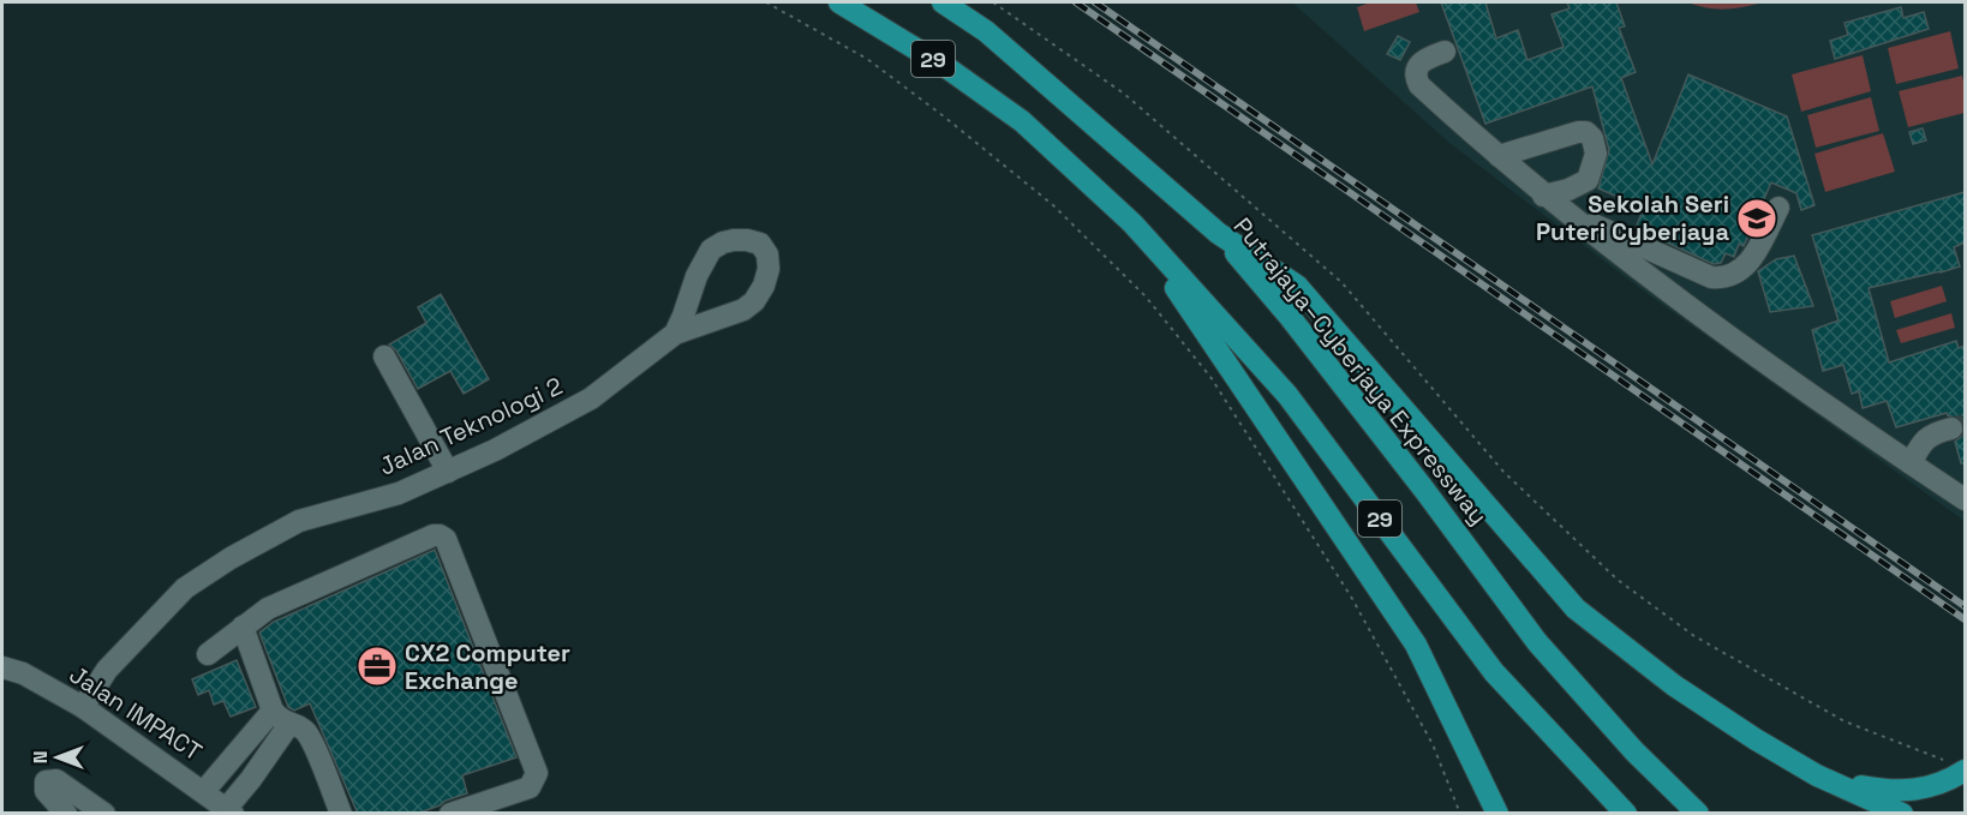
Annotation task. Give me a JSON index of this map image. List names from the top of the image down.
{
  "streets": {
    "highway": ["29", "Putrajaya–Cyberjaya Expressway"],
    "street": ["Jalan Teknologi 2", "Jalan IMPACT"]
  },
  "crossings": [
    ["Jalan Teknologi 2", "Jalan IMPACT"]
  ],
  "places": {
    "school or university": ["Sekolah Seri Puteri Cyberjaya"],
    "office": ["CX2 Computer Exchange"]
  },
  "north": "left"
}
